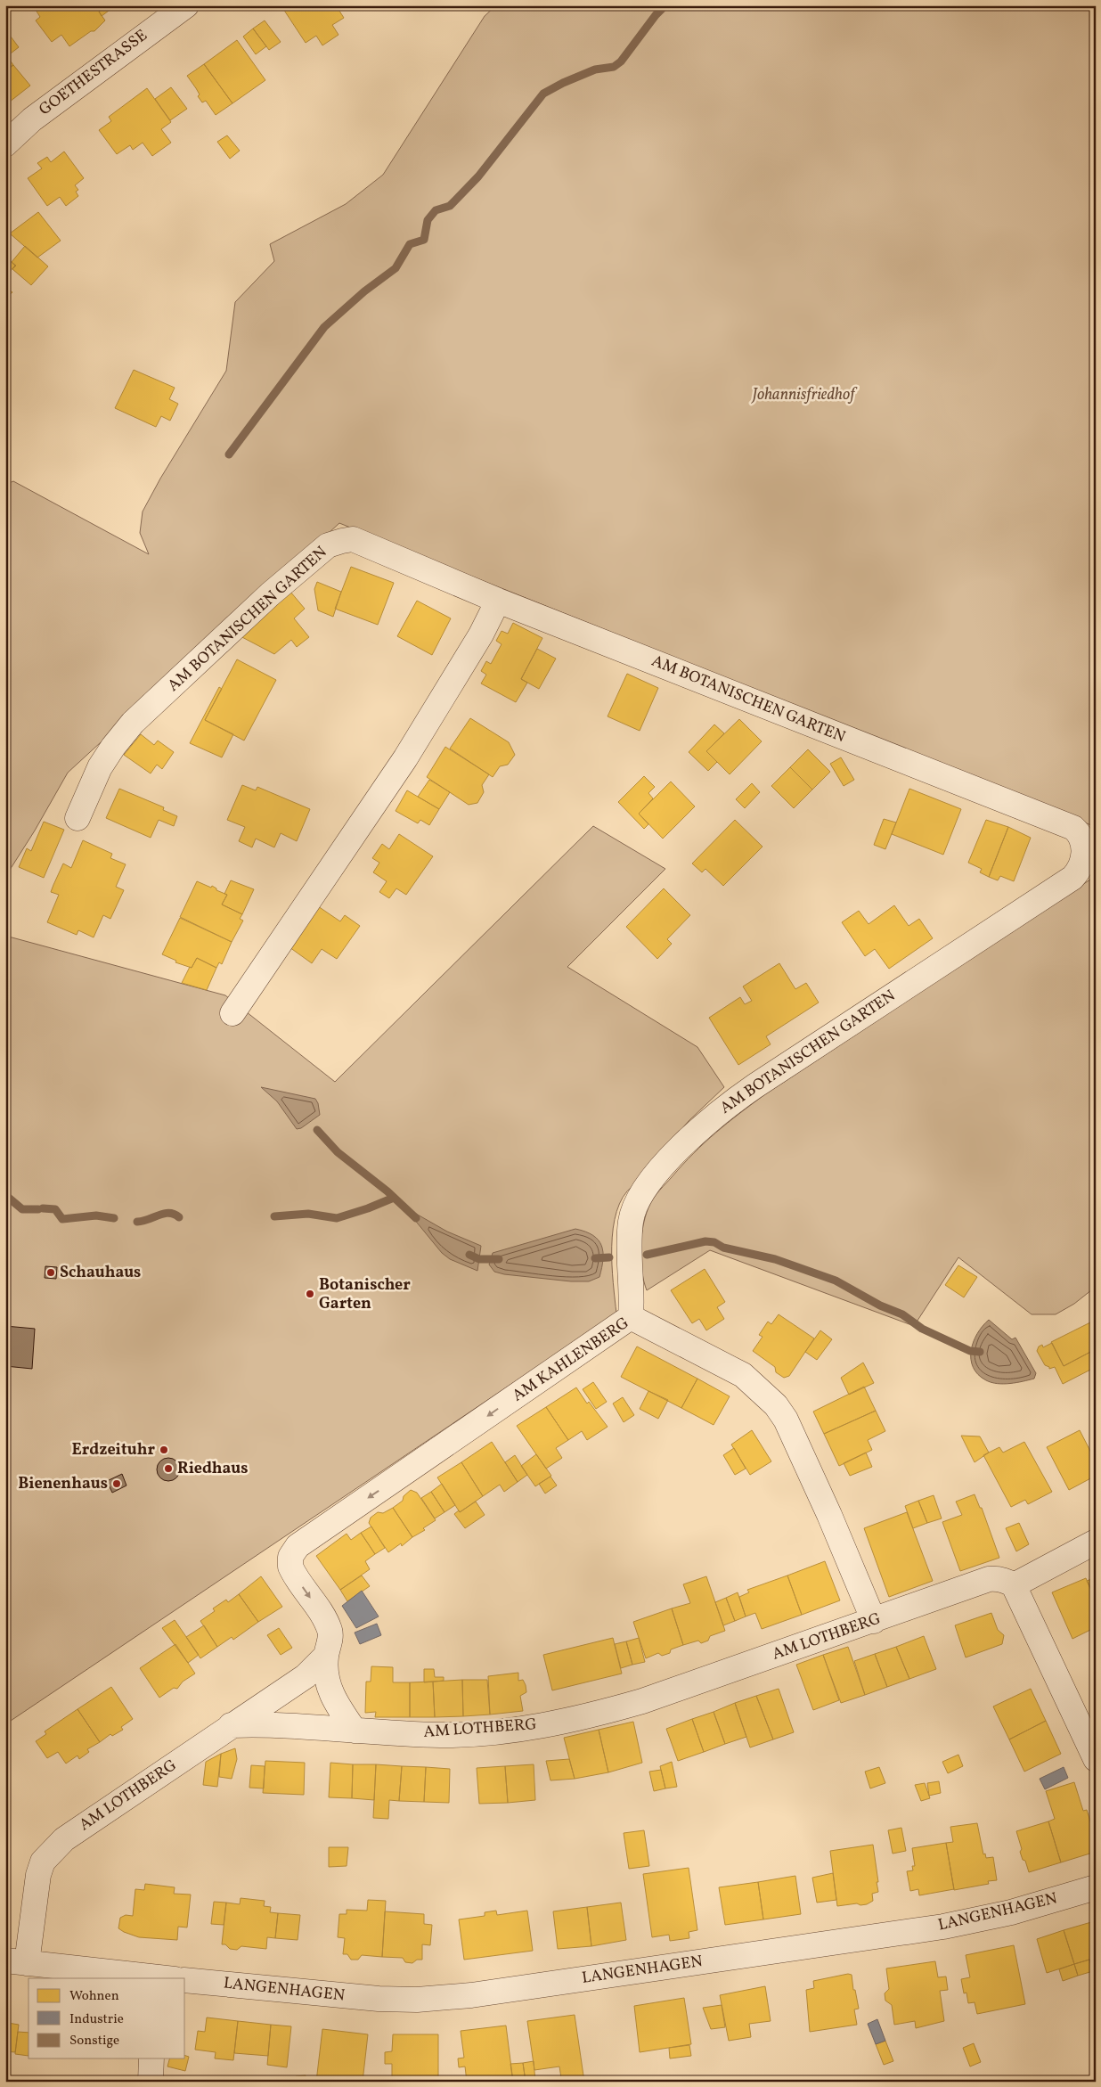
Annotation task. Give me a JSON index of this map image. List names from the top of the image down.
{
  "streets": {
    "street": [
      "GOETHESTRASSE",
      "AM BOTANISCHEN GARTEN",
      "AM KAHLENBERG",
      "AM LOTHBERG",
      "LANGENHAGEN"
    ]
  },
  "crossings": [
    ["AM BOTANISCHEN GARTEN", "AM KAHLENBERG"],
    ["AM KAHLENBERG", "AM LOTHBERG"]
  ],
  "one_way": ["AM KAHLENBERG"],
  "parks": ["Johannisfriedhof"],
  "places": [
    "Schauhaus",
    "Botanischer Garten",
    "Erdzeituhr",
    "Riedhaus",
    "Bienenhaus"
  ],
  "legend": ["Wohnen", "Industrie", "Sonstige"]
}
